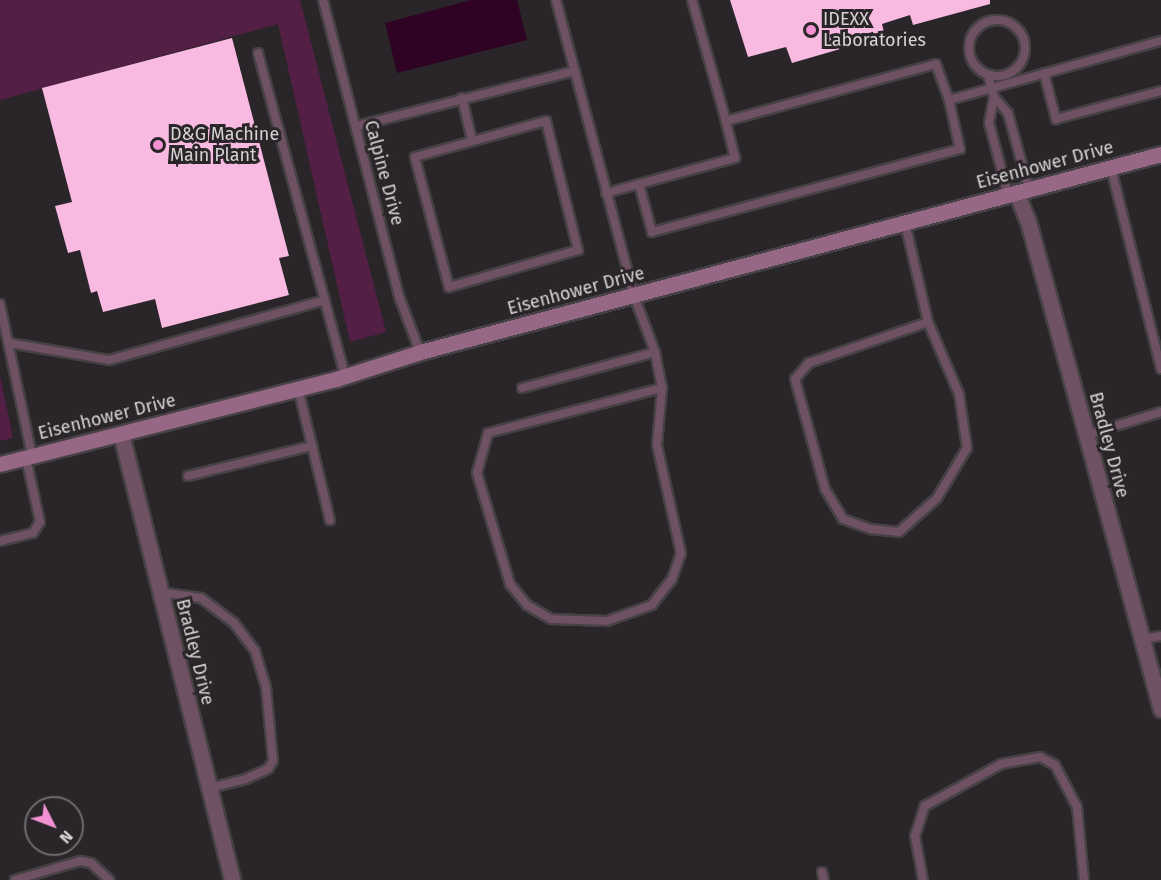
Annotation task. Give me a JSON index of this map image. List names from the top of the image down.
{
  "streets": {
    "street": ["Eisenhower Drive", "Bradley Drive"],
    "lane": ["Calpine Drive"]
  },
  "crossings": [
    ["Eisenhower Drive", "Calpine Drive"],
    ["Eisenhower Drive", "Bradley Drive"]
  ],
  "places": ["IDEXX Laboratories", "D&G Machine Main Plant"],
  "north": "bottom right"
}
